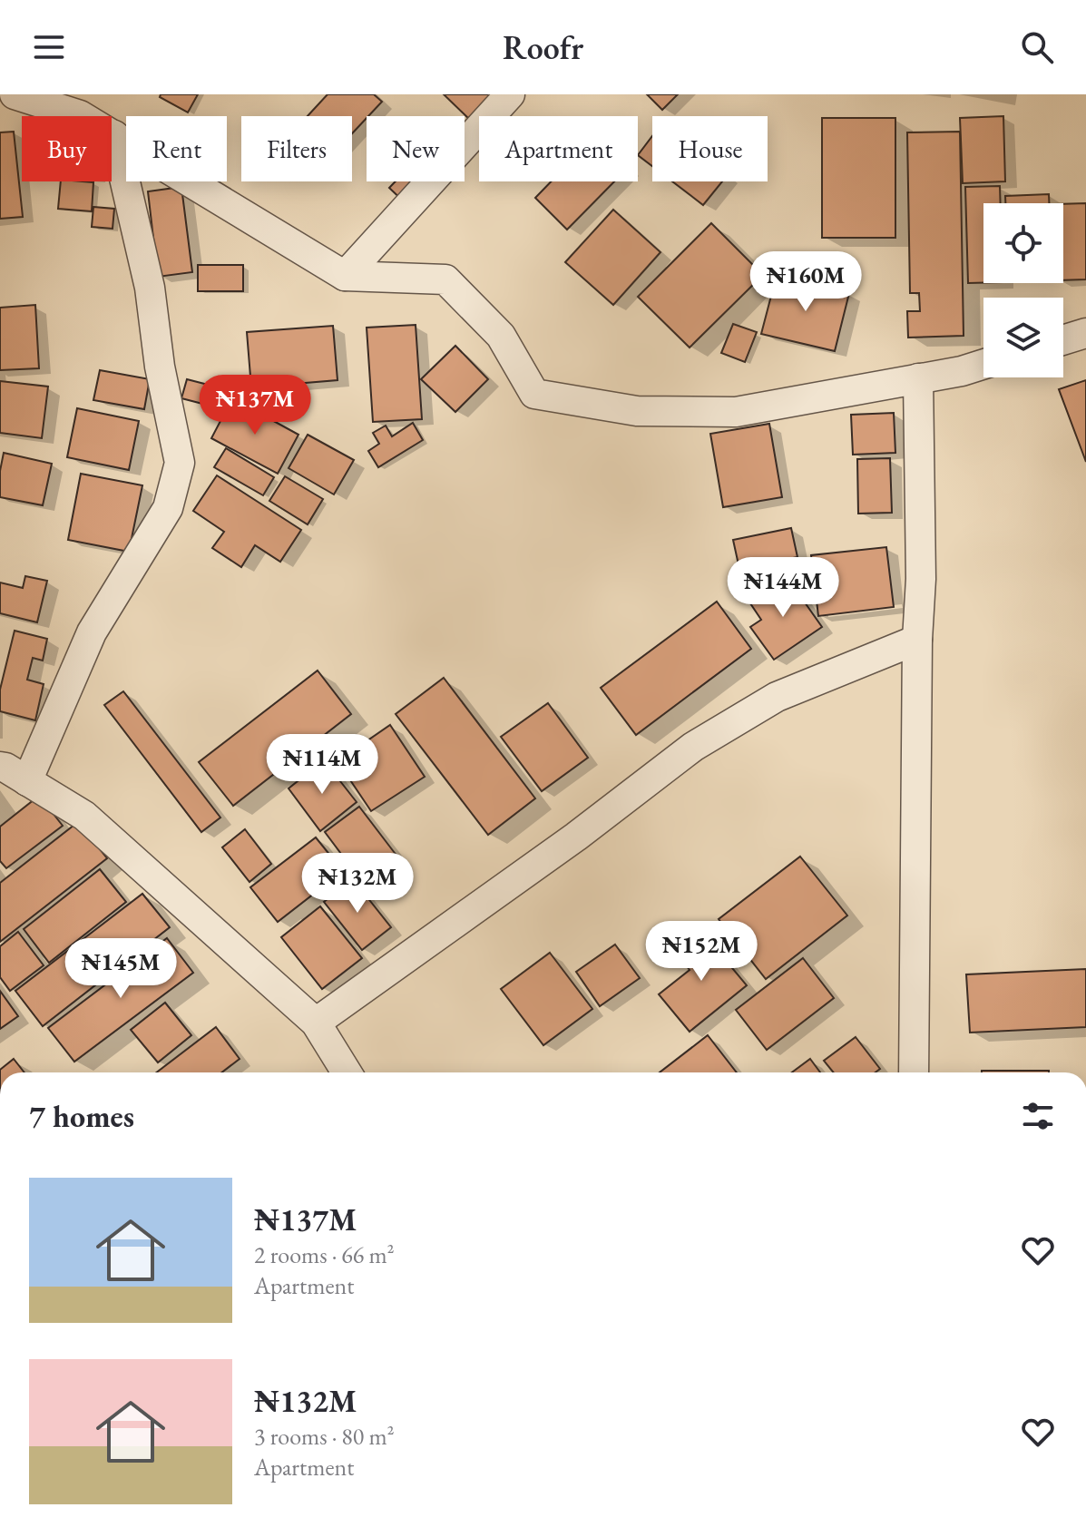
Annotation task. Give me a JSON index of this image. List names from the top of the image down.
{
  "page": {
    "header": "Roofr",
    "chip": [
      "Buy",
      "Rent",
      "Filters",
      "New",
      "Apartment",
      "House"
    ],
    "price": [
      "₦160M",
      "₦137M",
      "₦144M",
      "₦114M",
      "₦132M",
      "₦152M",
      "₦145M"
    ],
    "heading": "7 homes",
    "list": [
      {
        "name": "₦137M",
        "note": "2 rooms · 66 m² · Apartment"
      },
      {
        "name": "₦132M",
        "note": "3 rooms · 80 m² · Apartment"
      }
    ]
  }
}
